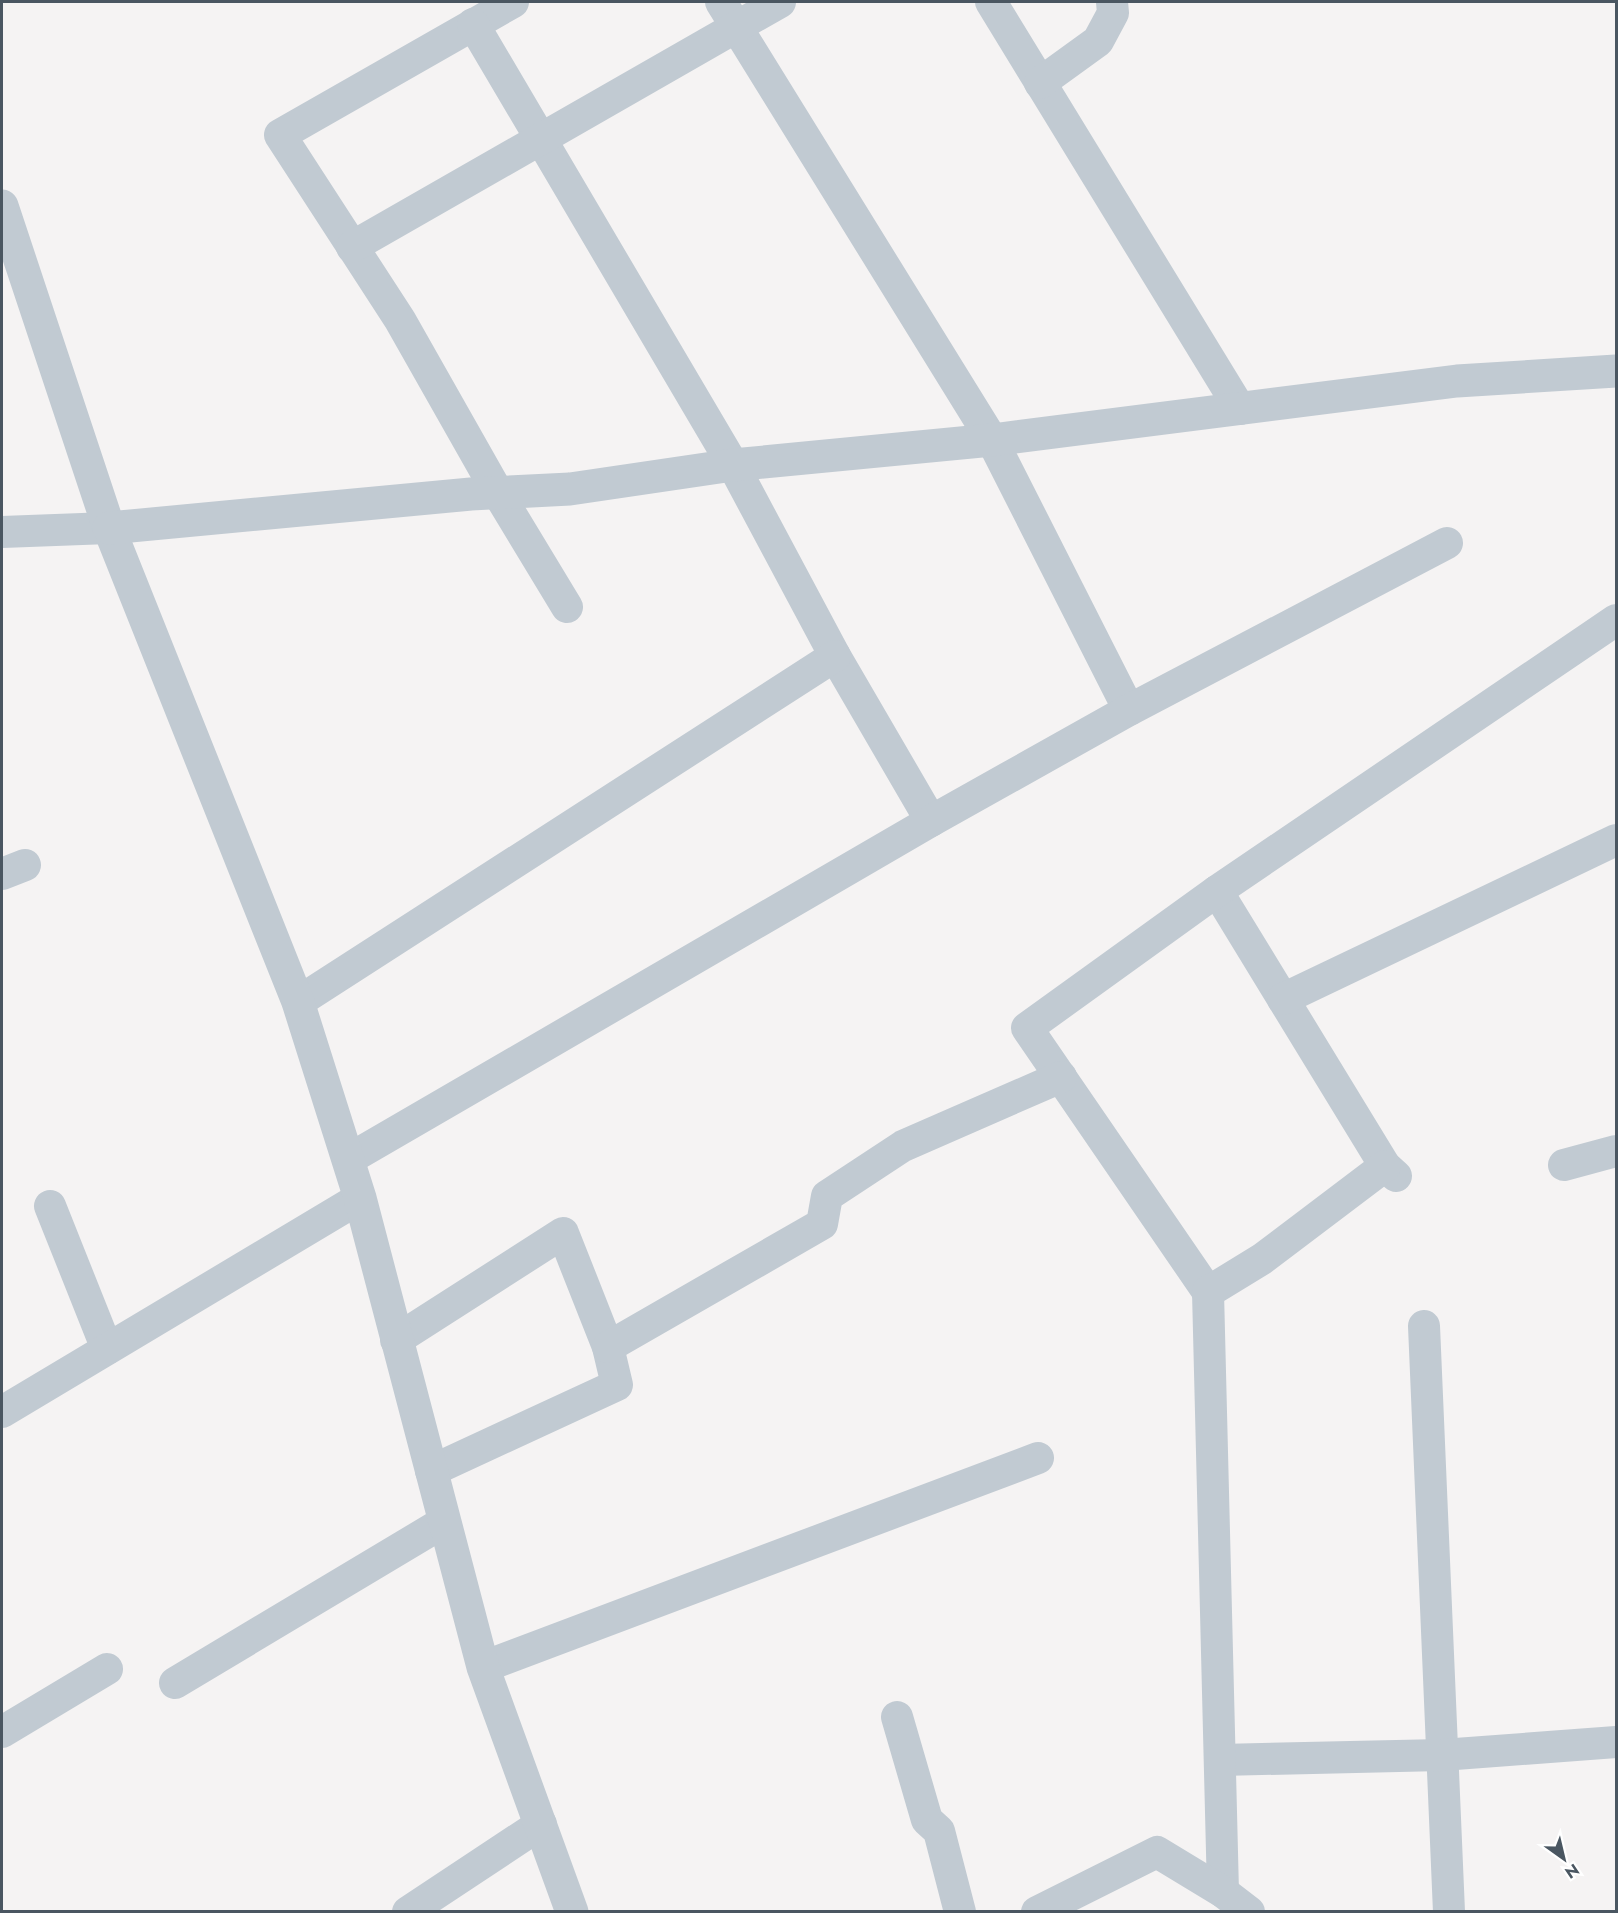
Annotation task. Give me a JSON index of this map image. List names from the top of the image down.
{
  "north": "bottom right"
}
